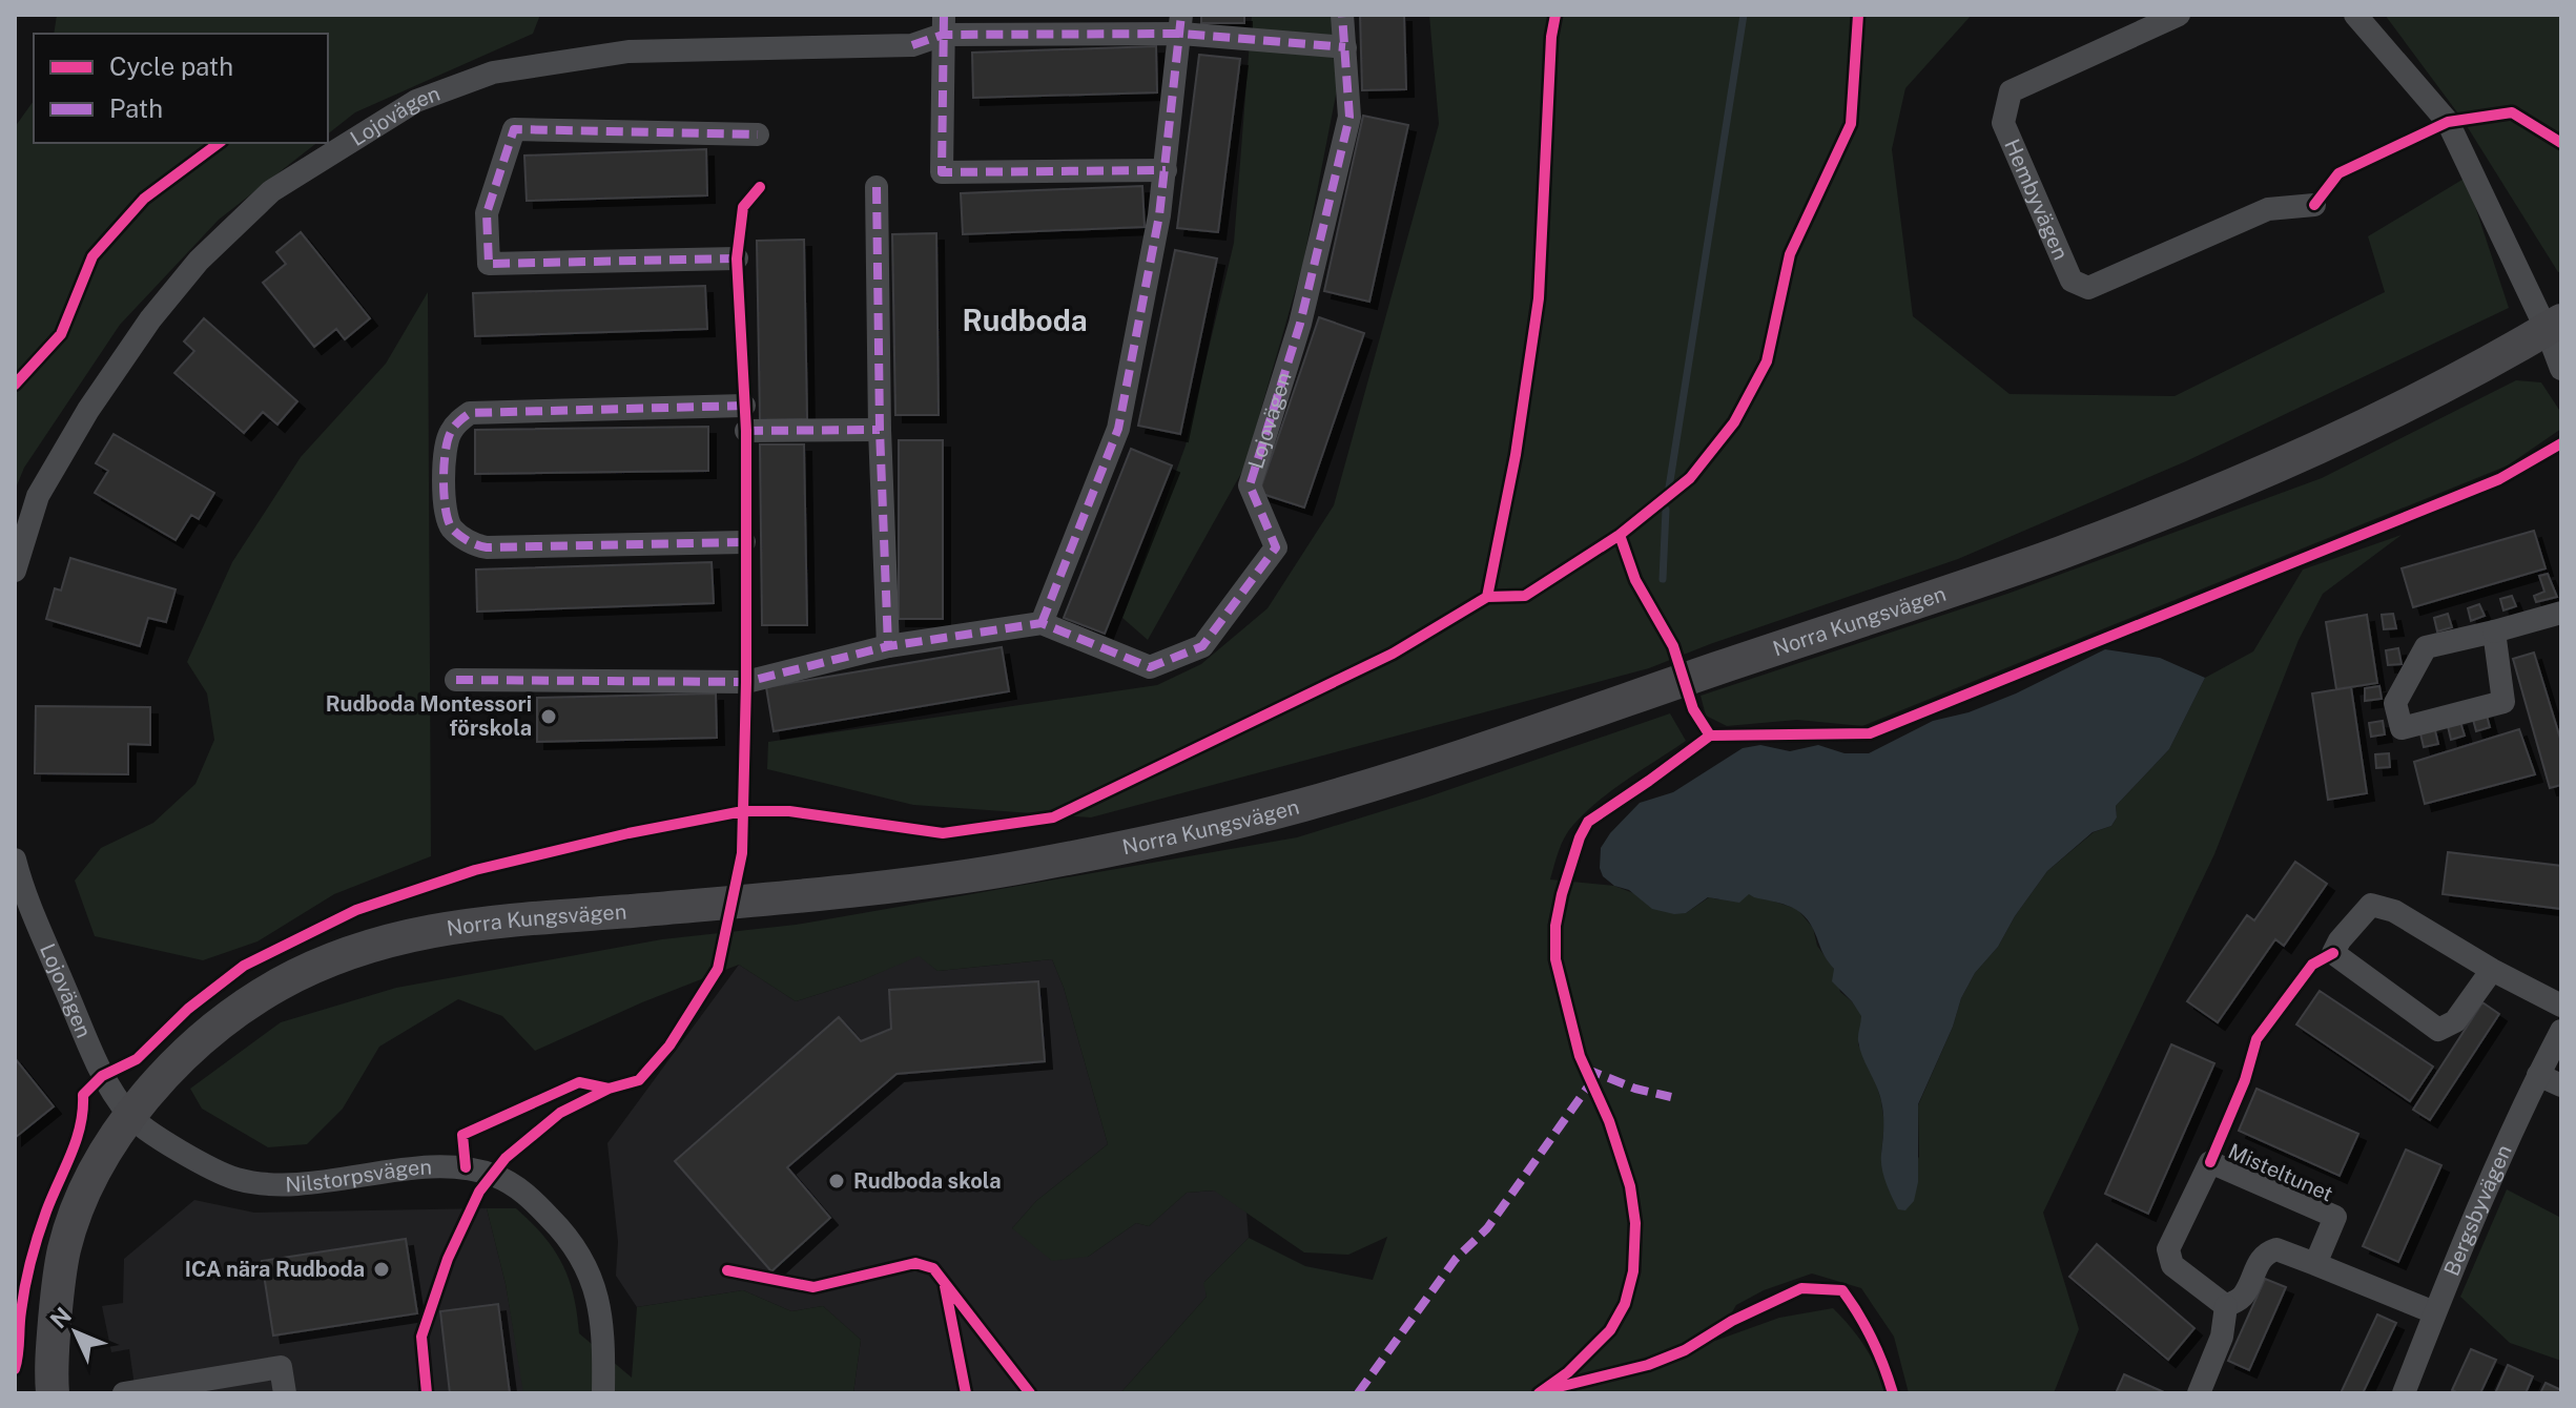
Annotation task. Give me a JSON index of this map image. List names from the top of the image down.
{
  "streets": {
    "main road": ["Norra Kungsvägen"],
    "street": [
      "Lojovägen",
      "Hembyvägen",
      "Misteltunet",
      "Nilstorpsvägen",
      "Bergsbyvägen"
    ]
  },
  "crossings": [
    ["Lojovägen", "Norra Kungsvägen"],
    ["Lojovägen", "Nilstorpsvägen"],
    ["Norra Kungsvägen", "Nilstorpsvägen"]
  ],
  "districts": ["Rudboda"],
  "places": ["Rudboda Montessori förskola", "Rudboda skola", "ICA nära Rudboda"],
  "legend": ["Cycle path", "Path"],
  "north": "top left"
}
